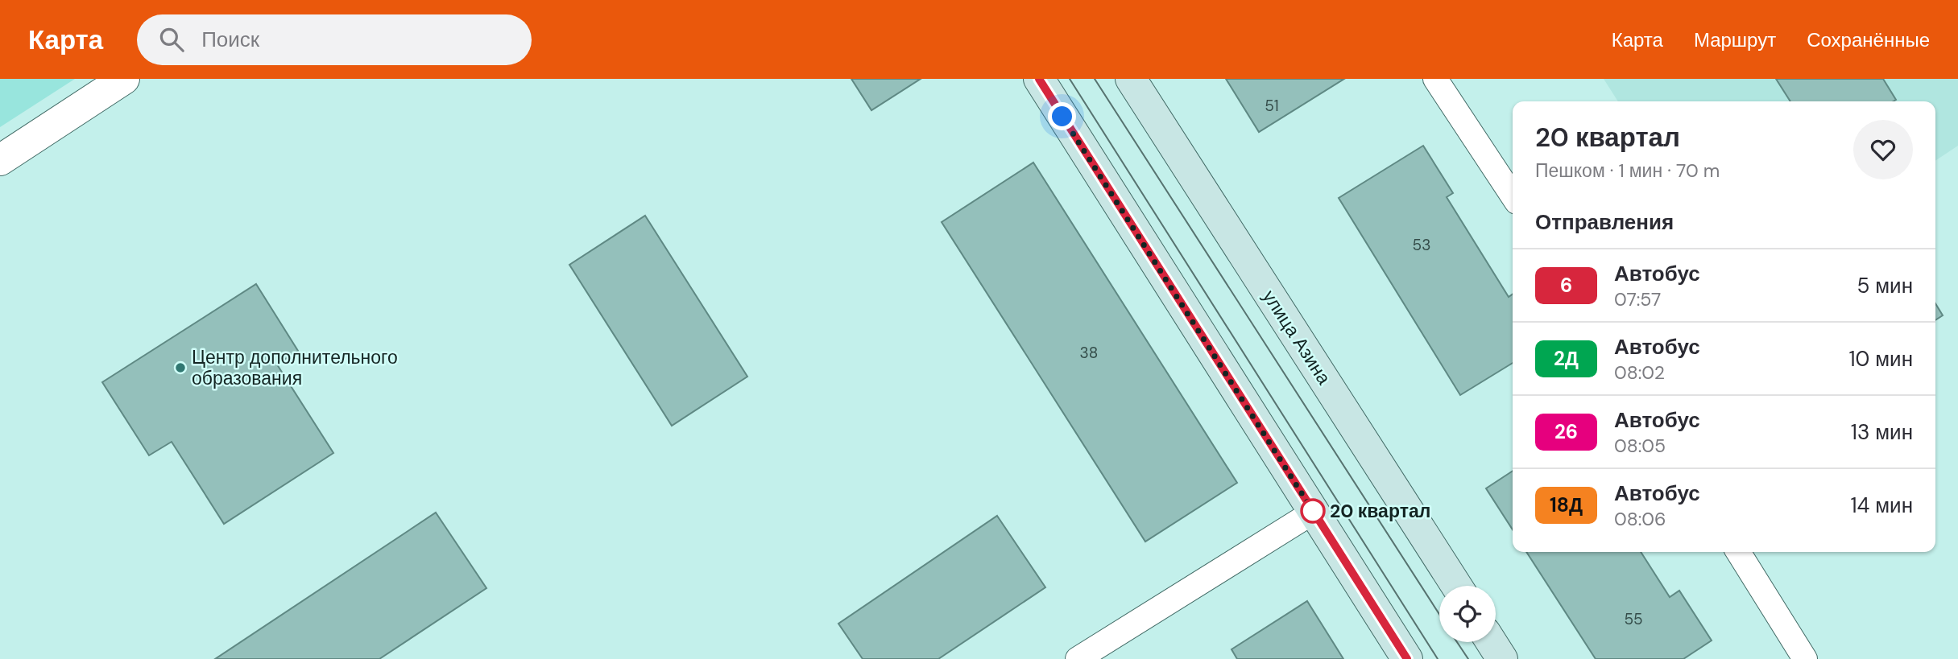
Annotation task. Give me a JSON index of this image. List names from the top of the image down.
{
  "streets": {
    "main road": ["улица Азина"]
  },
  "places": ["Центр дополнительного образования", "20 квартал"],
  "lines": ["bus line 6"],
  "house_numbers": [
    "51",
    "53",
    "38",
    "55"
  ],
  "page": {
    "header": "Карта",
    "search": "Поиск",
    "nav": ["Карта", "Маршрут", "Сохранённые"],
    "heading": [
      ["20 квартал", "Пешком · 1 мин · 70 m"],
      "Отправления"
    ],
    "list": [
      {
        "mark": "6",
        "name": "Автобус",
        "note": "07:57",
        "value": "5 мин"
      },
      {
        "mark": "2Д",
        "name": "Автобус",
        "note": "08:02",
        "value": "10 мин"
      },
      {
        "mark": "26",
        "name": "Автобус",
        "note": "08:05",
        "value": "13 мин"
      },
      {
        "mark": "18Д",
        "name": "Автобус",
        "note": "08:06",
        "value": "14 мин"
      }
    ]
  }
}
